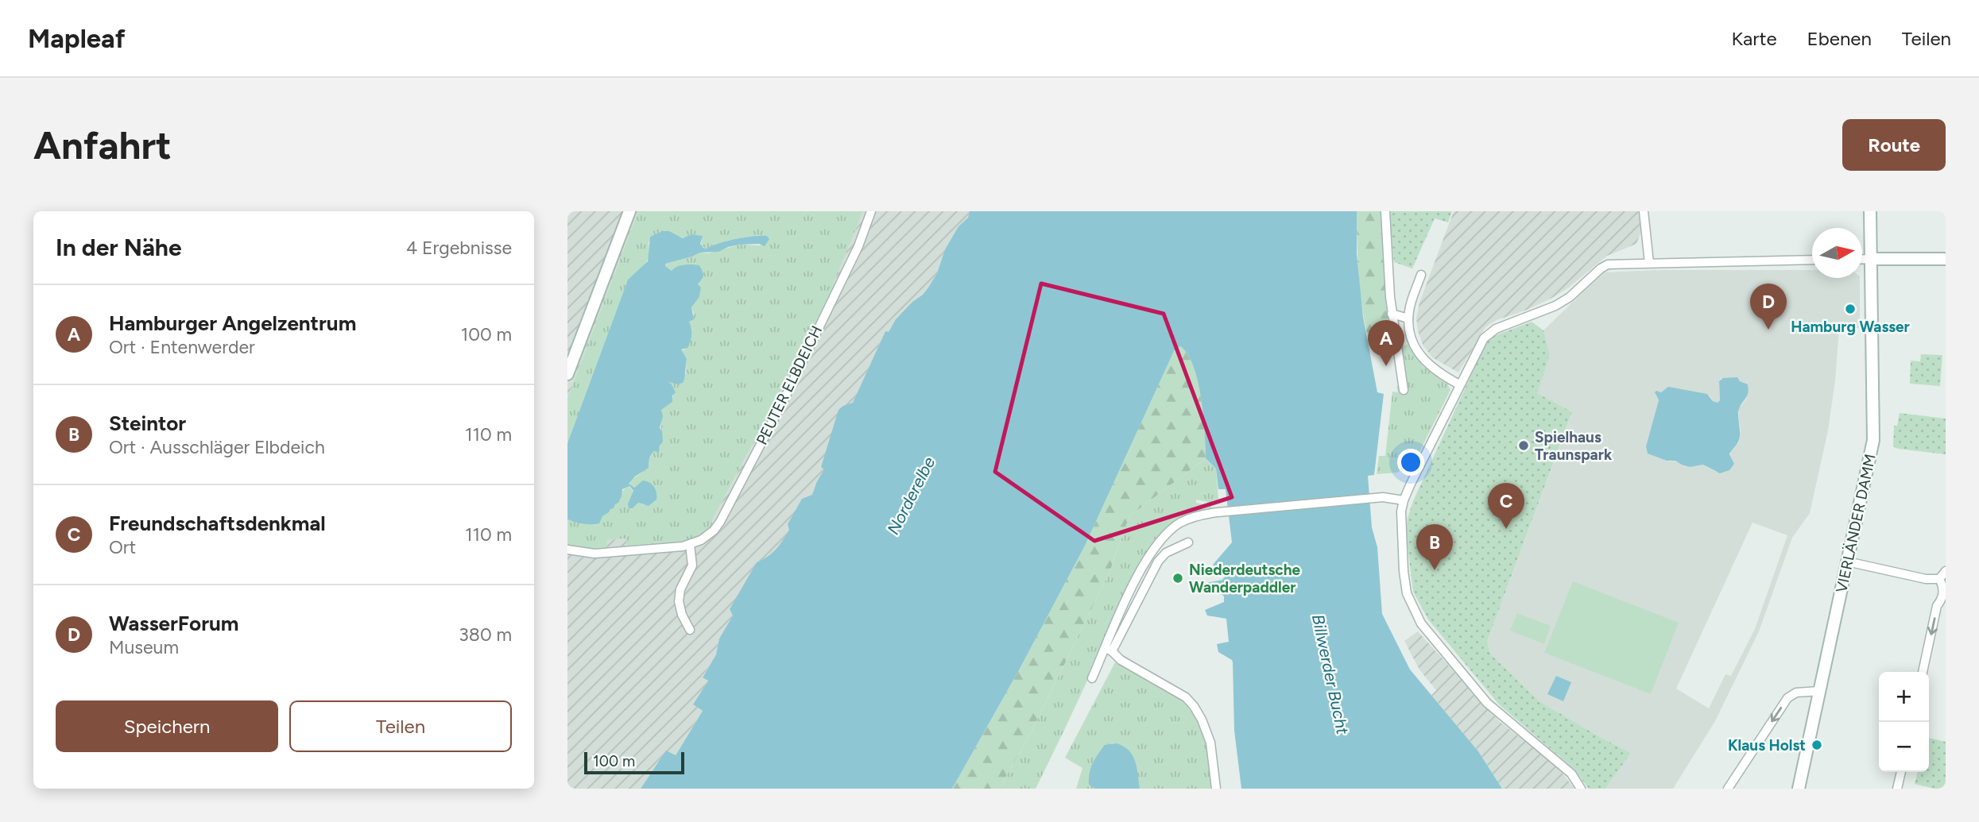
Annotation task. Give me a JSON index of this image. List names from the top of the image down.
{
  "streets": {
    "street": ["PEUTER ELBDEICH", "VIERLÄNDER DAMM"]
  },
  "water": ["Norderelbe", "Billwerder Bucht"],
  "places": [
    "Hamburg Wasser",
    "Spielhaus Traunspark",
    "Niederdeutsche Wanderpaddler",
    "Klaus Holst"
  ],
  "scale_bar": "100 m",
  "north": "right",
  "page": {
    "header": "Mapleaf",
    "nav": ["Karte", "Ebenen", "Teilen"],
    "buttons": [
      "Route",
      ["Speichern", "Teilen"]
    ],
    "title": "Anfahrt",
    "heading": ["In der Nähe", "4 Ergebnisse"],
    "list": [
      {
        "mark": "A",
        "name": "Hamburger Angelzentrum",
        "note": "Ort · Entenwerder",
        "value": "100 m"
      },
      {
        "mark": "B",
        "name": "Steintor",
        "note": "Ort · Ausschläger Elbdeich",
        "value": "110 m"
      },
      {
        "mark": "C",
        "name": "Freundschaftsdenkmal",
        "note": "Ort",
        "value": "110 m"
      },
      {
        "mark": "D",
        "name": "WasserForum",
        "note": "Museum",
        "value": "380 m"
      }
    ],
    "pins": [
      "D",
      "A",
      "C",
      "B"
    ],
    "map_buttons": ["+", "−"],
    "scale": "100 m"
  }
}
